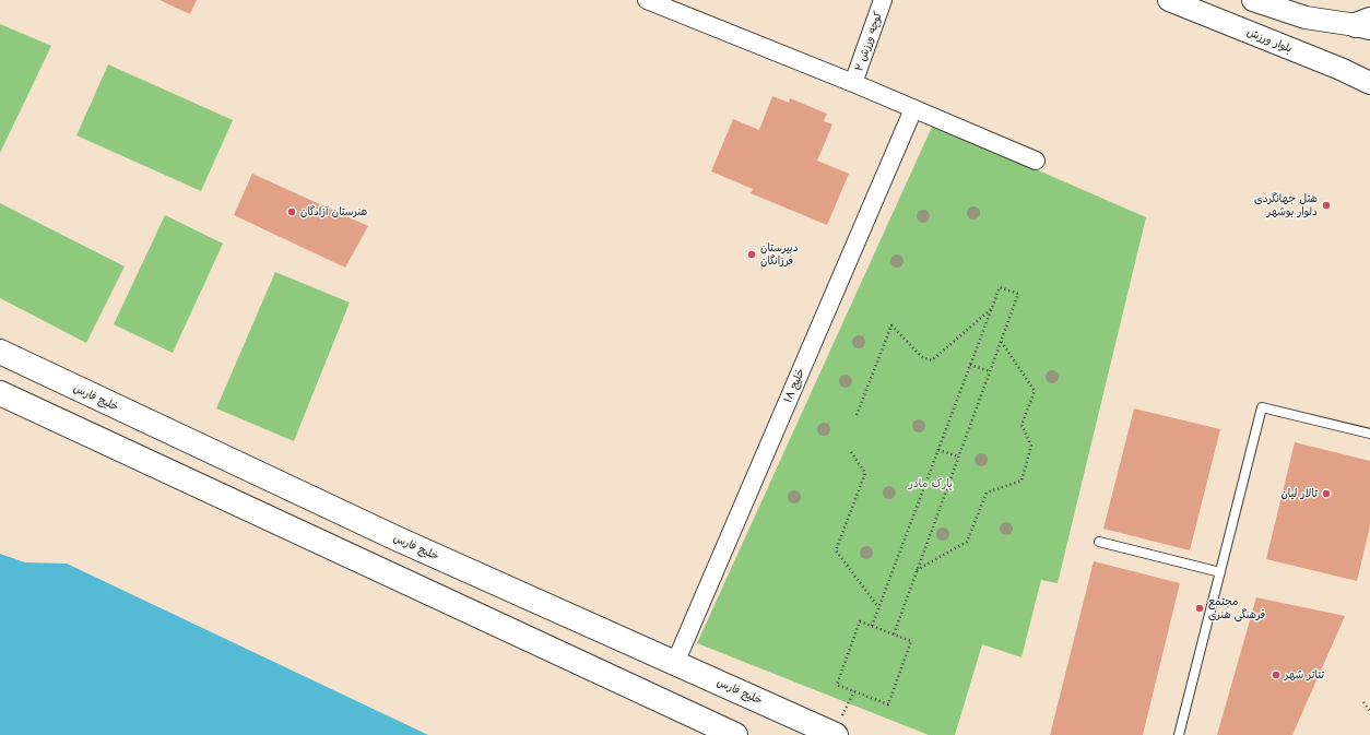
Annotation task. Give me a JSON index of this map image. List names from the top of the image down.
{
  "streets": {
    "main road": ["خلیج فارس"],
    "street": ["بلوار ورزش", "کوچه ورزش ۲", "خلیج ۱۸"]
  },
  "crossings": [
    ["خلیج ۱۸", "خلیج فارس"]
  ],
  "parks": ["پارک مادر"],
  "places": [
    "هتل جهانگردی دلوار بوشهر",
    "هنرستان آزادگان",
    "دبیرستان فرزانگان",
    "تالار لیان",
    "مجتمع فرهنگی هنری",
    "تئاتر شهر"
  ]
}
